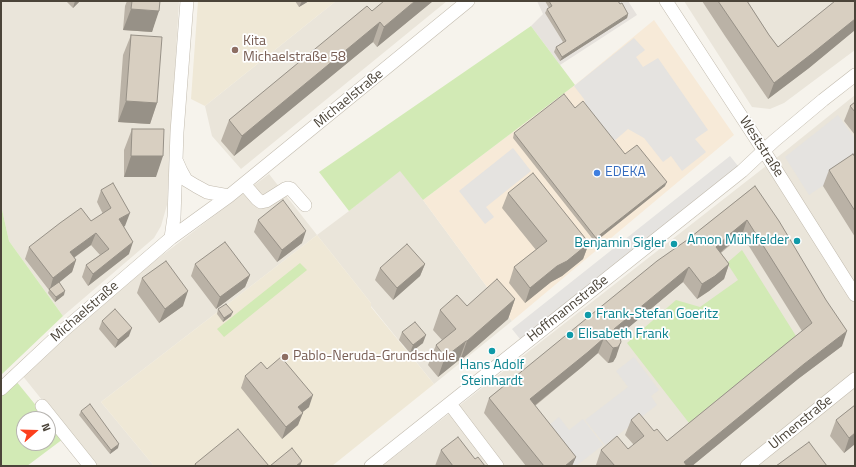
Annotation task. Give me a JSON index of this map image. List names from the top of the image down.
{
  "streets": {
    "street": [
      "Michaelstraße",
      "Weststraße",
      "Hoffmannstraße",
      "Ulmenstraße"
    ]
  },
  "crossings": [
    ["Weststraße", "Hoffmannstraße"]
  ],
  "places": [
    "Kita Michaelstraße 58",
    "EDEKA",
    "Amon Mühlfelder",
    "Benjamin Sigler",
    "Frank-Stefan Goeritz",
    "Elisabeth Frank",
    "Hans Adolf Steinhardt",
    "Pablo-Neruda-Grundschule"
  ],
  "north": "right"
}
